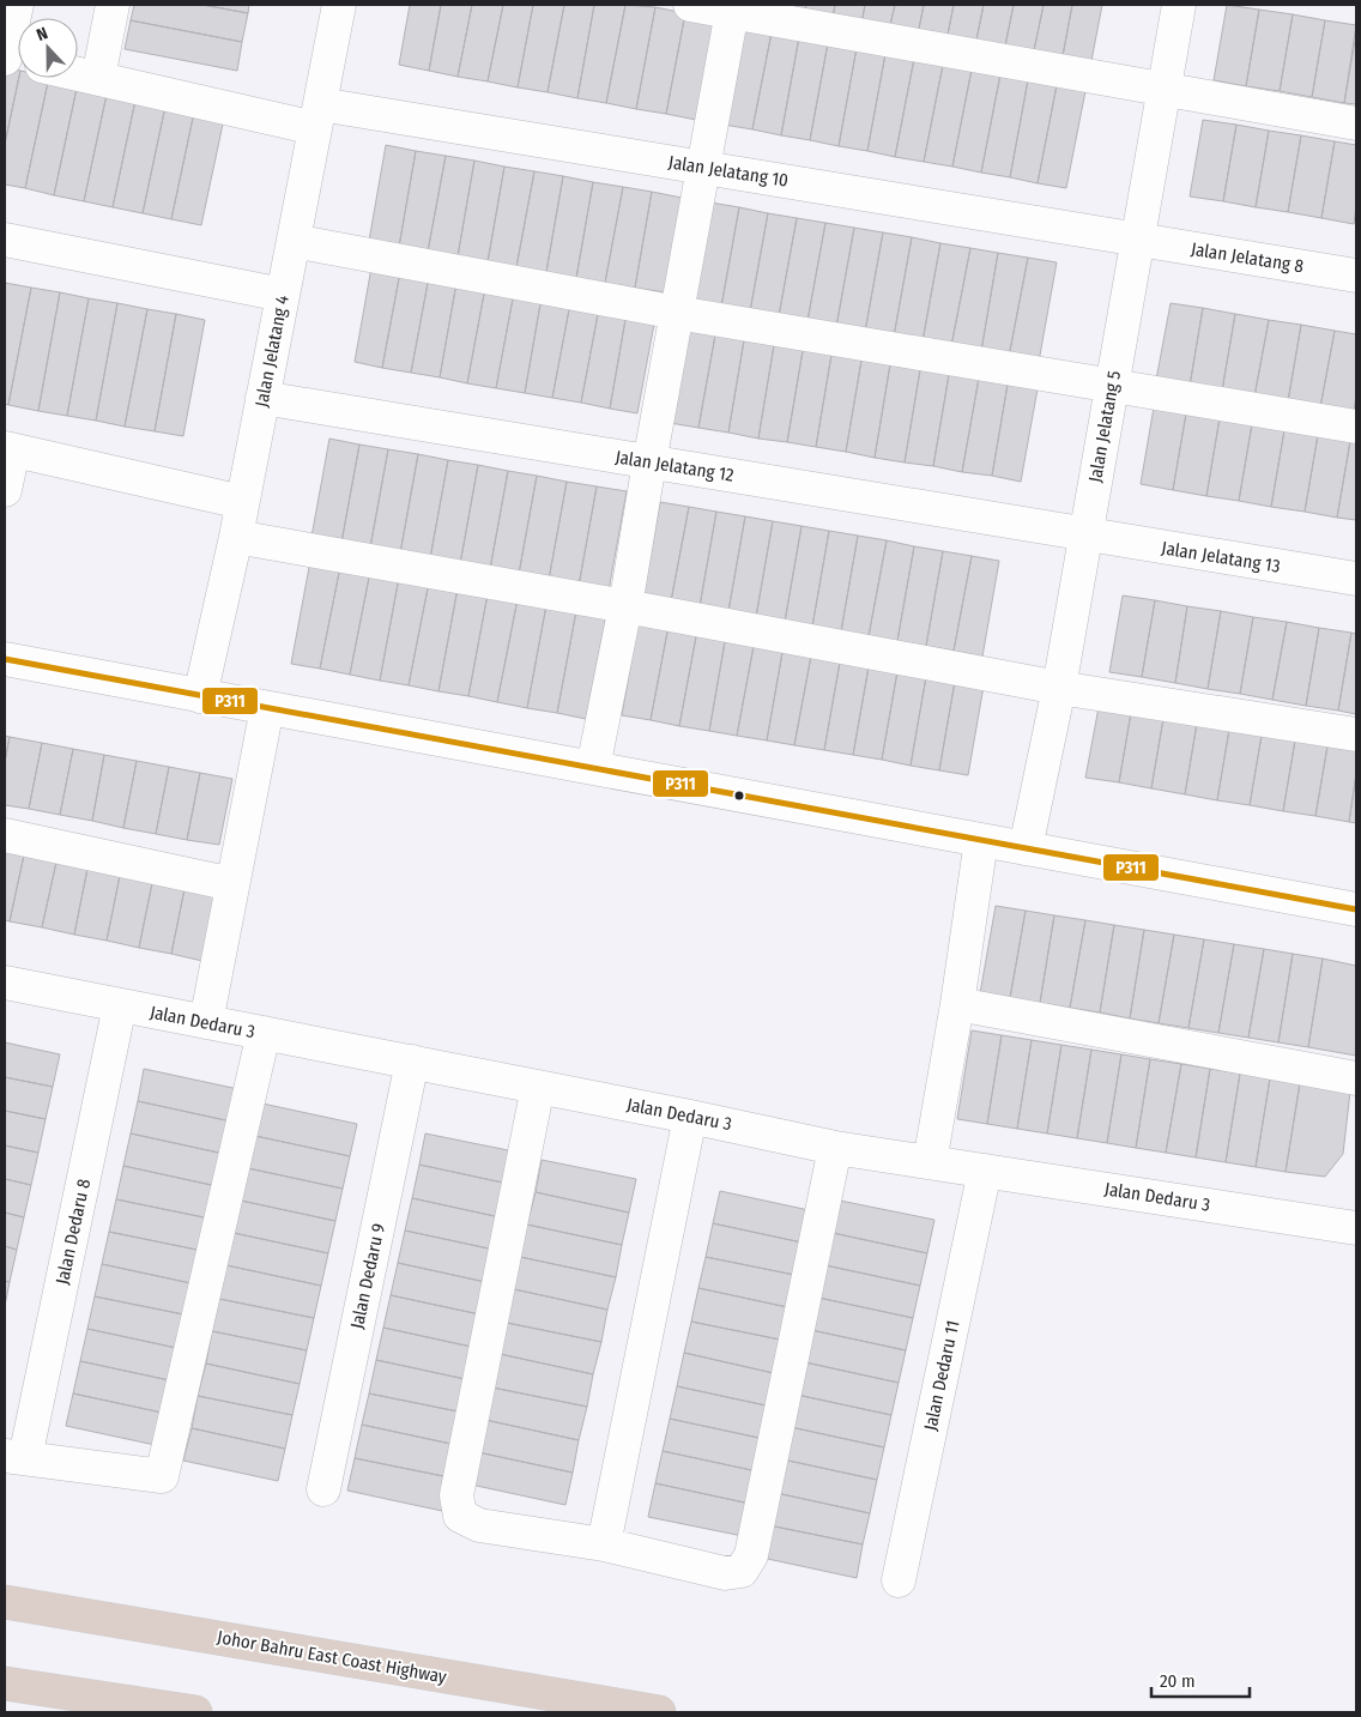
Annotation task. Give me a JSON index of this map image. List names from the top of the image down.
{
  "streets": {
    "highway": ["Johor Bahru East Coast Highway"],
    "street": [
      "Jalan Jelatang 10",
      "Jalan Jelatang 8",
      "Jalan Jelatang 4",
      "Jalan Jelatang 5",
      "Jalan Jelatang 12",
      "Jalan Jelatang 13",
      "Jalan Dedaru 3",
      "Jalan Dedaru 8",
      "Jalan Dedaru 9",
      "Jalan Dedaru 11"
    ]
  },
  "crossings": [
    ["Jalan Jelatang 10", "Jalan Jelatang 8"],
    ["Jalan Jelatang 10", "Jalan Jelatang 4"],
    ["Jalan Jelatang 10", "Jalan Jelatang 5"],
    ["Jalan Jelatang 8", "Jalan Jelatang 5"],
    ["Jalan Jelatang 4", "Jalan Jelatang 12"],
    ["Jalan Jelatang 5", "Jalan Jelatang 12"],
    ["Jalan Jelatang 5", "Jalan Jelatang 13"],
    ["Jalan Jelatang 12", "Jalan Jelatang 13"],
    ["Jalan Dedaru 3", "Jalan Dedaru 8"],
    ["Jalan Dedaru 3", "Jalan Dedaru 9"],
    ["Jalan Dedaru 3", "Jalan Dedaru 11"]
  ],
  "lines": ["transit line P311"],
  "scale_bar": "20 m",
  "north": "top"
}
